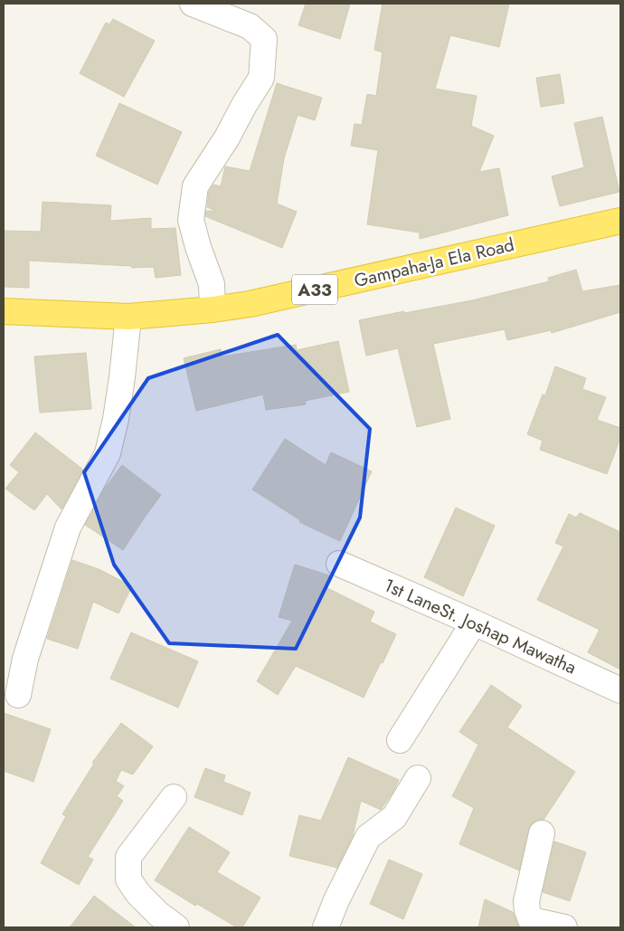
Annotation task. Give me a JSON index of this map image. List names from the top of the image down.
{
  "streets": {
    "highway": ["Gampaha-Ja Ela Road", "A33"],
    "street": ["1st LaneSt. Joshap Mawatha"]
  }
}
